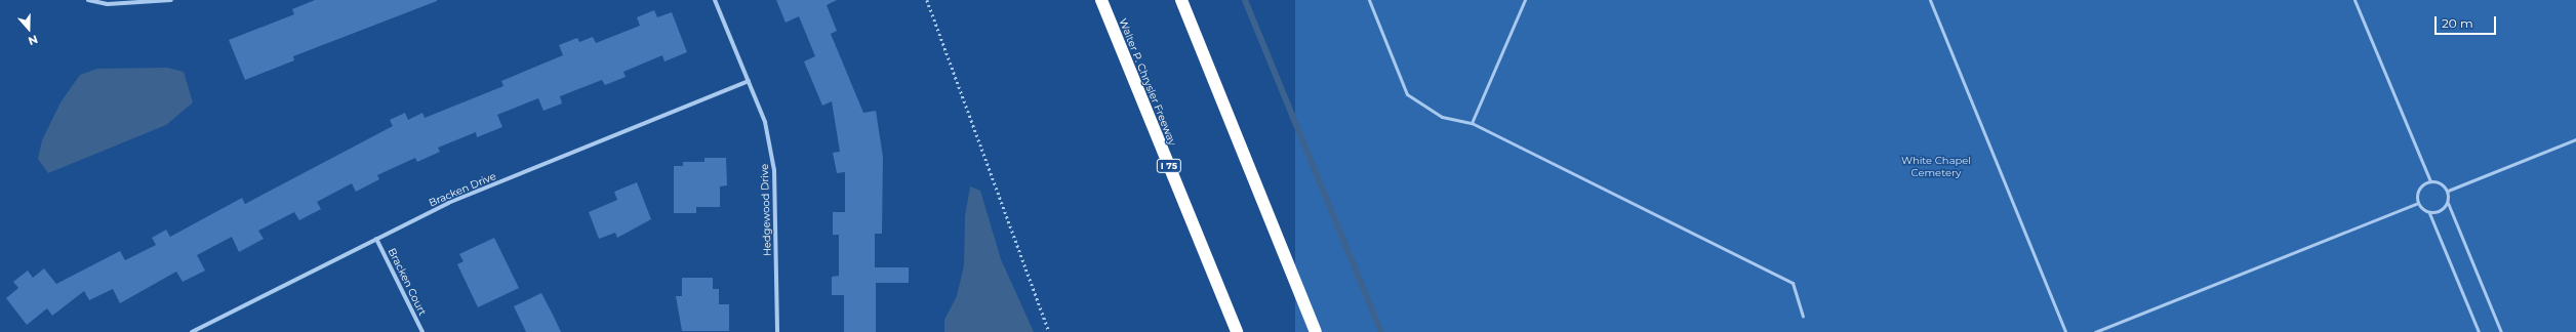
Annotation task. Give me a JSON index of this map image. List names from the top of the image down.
{
  "streets": {
    "highway": ["Walter P. Chrysler Freeway", "I 75"],
    "street": ["Bracken Drive", "Hedgewood Drive", "Bracken Court"]
  },
  "crossings": [
    ["Bracken Drive", "Hedgewood Drive"],
    ["Bracken Drive", "Bracken Court"]
  ],
  "parks": ["White Chapel Cemetery"],
  "scale_bar": "20 m",
  "north": "bottom"
}
